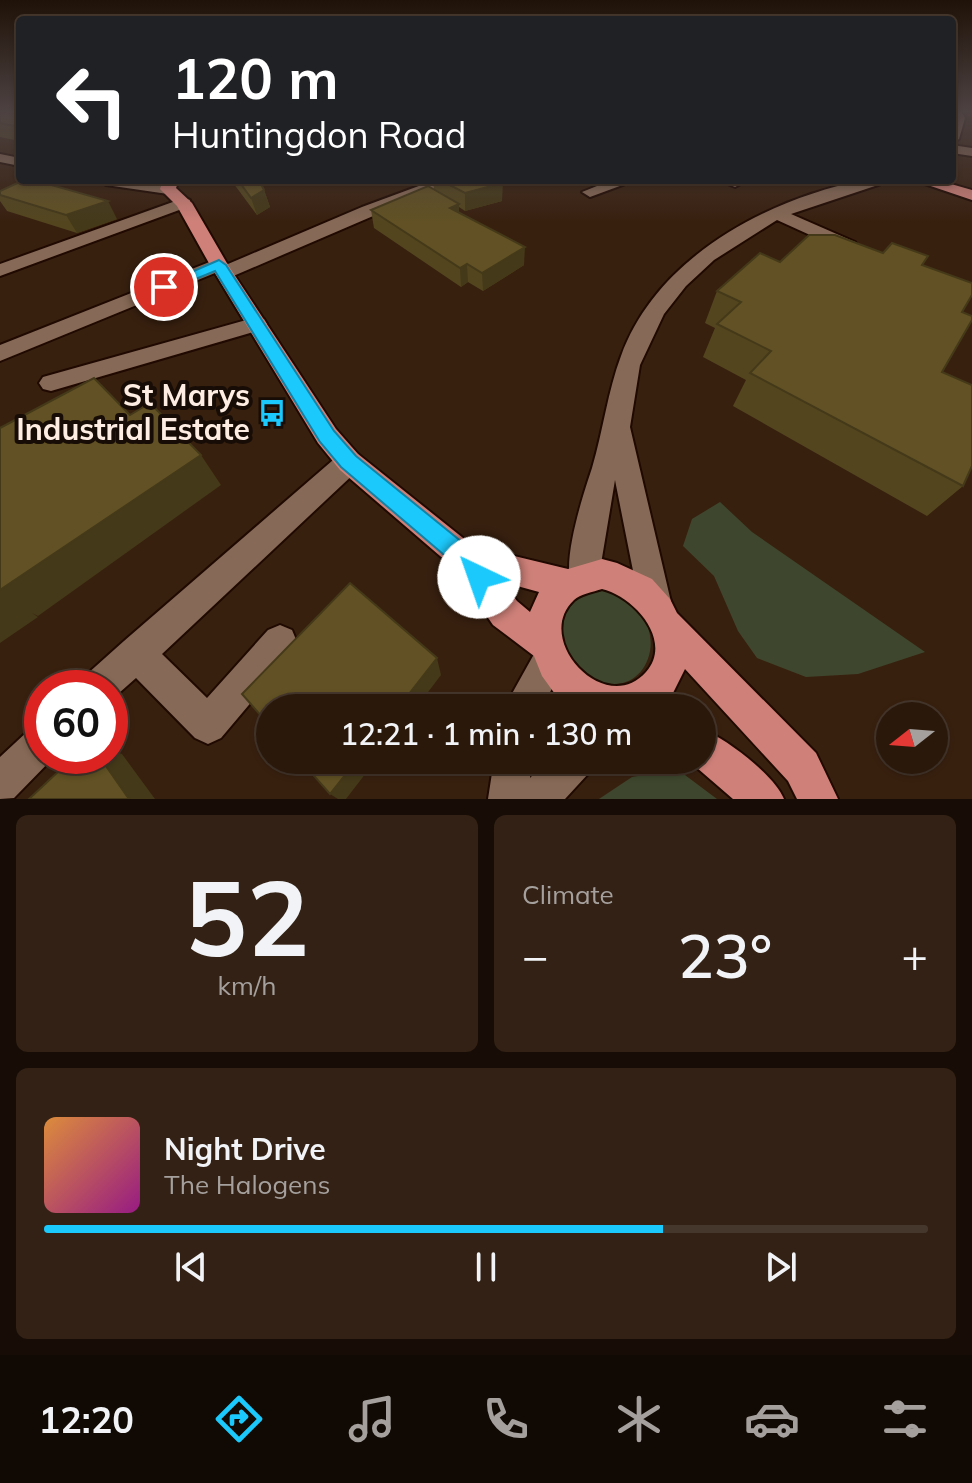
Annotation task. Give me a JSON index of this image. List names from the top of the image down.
{
  "places": {
    "bus stop": ["St Marys Industrial Estate"]
  },
  "north": "left",
  "page": {
    "turn": ["120 m", "Huntingdon Road"],
    "limit": "60",
    "trip": "12:21 · 1 min · 130 m",
    "tile": [
      ["52", "km/h"],
      "Climate"
    ],
    "heat": ["−", "23°", "+"],
    "song": ["Night Drive", "The Halogens"],
    "tabs": "12:20"
  }
}
